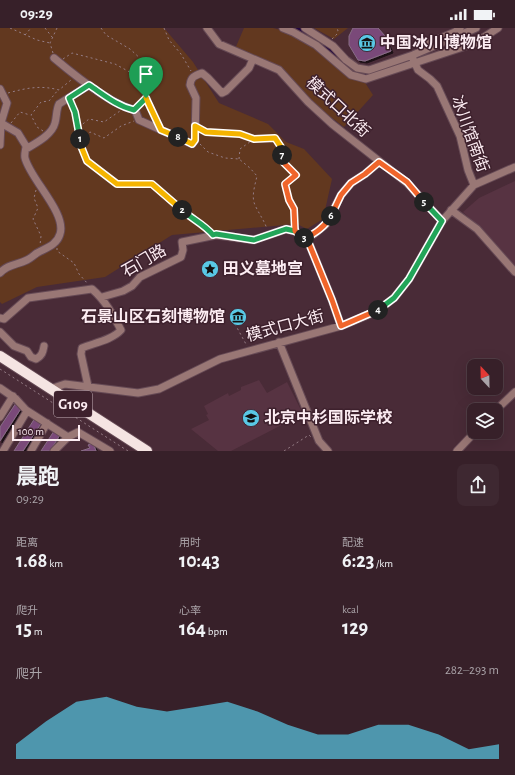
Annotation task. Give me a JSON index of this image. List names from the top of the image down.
{
  "streets": {
    "highway": ["G109"],
    "street": [
      "模式口北街",
      "冰川馆南街",
      "石门路",
      "模式口大街"
    ]
  },
  "crossings": [
    ["模式口北街", "模式口大街"],
    ["冰川馆南街", "模式口大街"],
    ["模式口大街", "G109"]
  ],
  "places": {
    "museum": ["中国冰川博物馆", "石景山区石刻博物馆"],
    "place": ["田义墓地宫"],
    "school or university": ["北京中杉国际学校"]
  },
  "scale_bar": "100 m",
  "north": "top",
  "page": {
    "status": "09:29",
    "pins": [
      "8",
      "1",
      "7",
      "5",
      "2",
      "6",
      "3",
      "4"
    ],
    "scale": "100 m",
    "heading": ["晨跑", "09:29"],
    "stats": [
      ["距离", "1.68 km"],
      ["用时", "10:43"],
      ["配速", "6:23 /km"],
      ["爬升", "15 m"],
      ["心率", "164 bpm"],
      ["kcal", "129"]
    ],
    "chart": ["爬升", "282–293 m"]
  }
}
